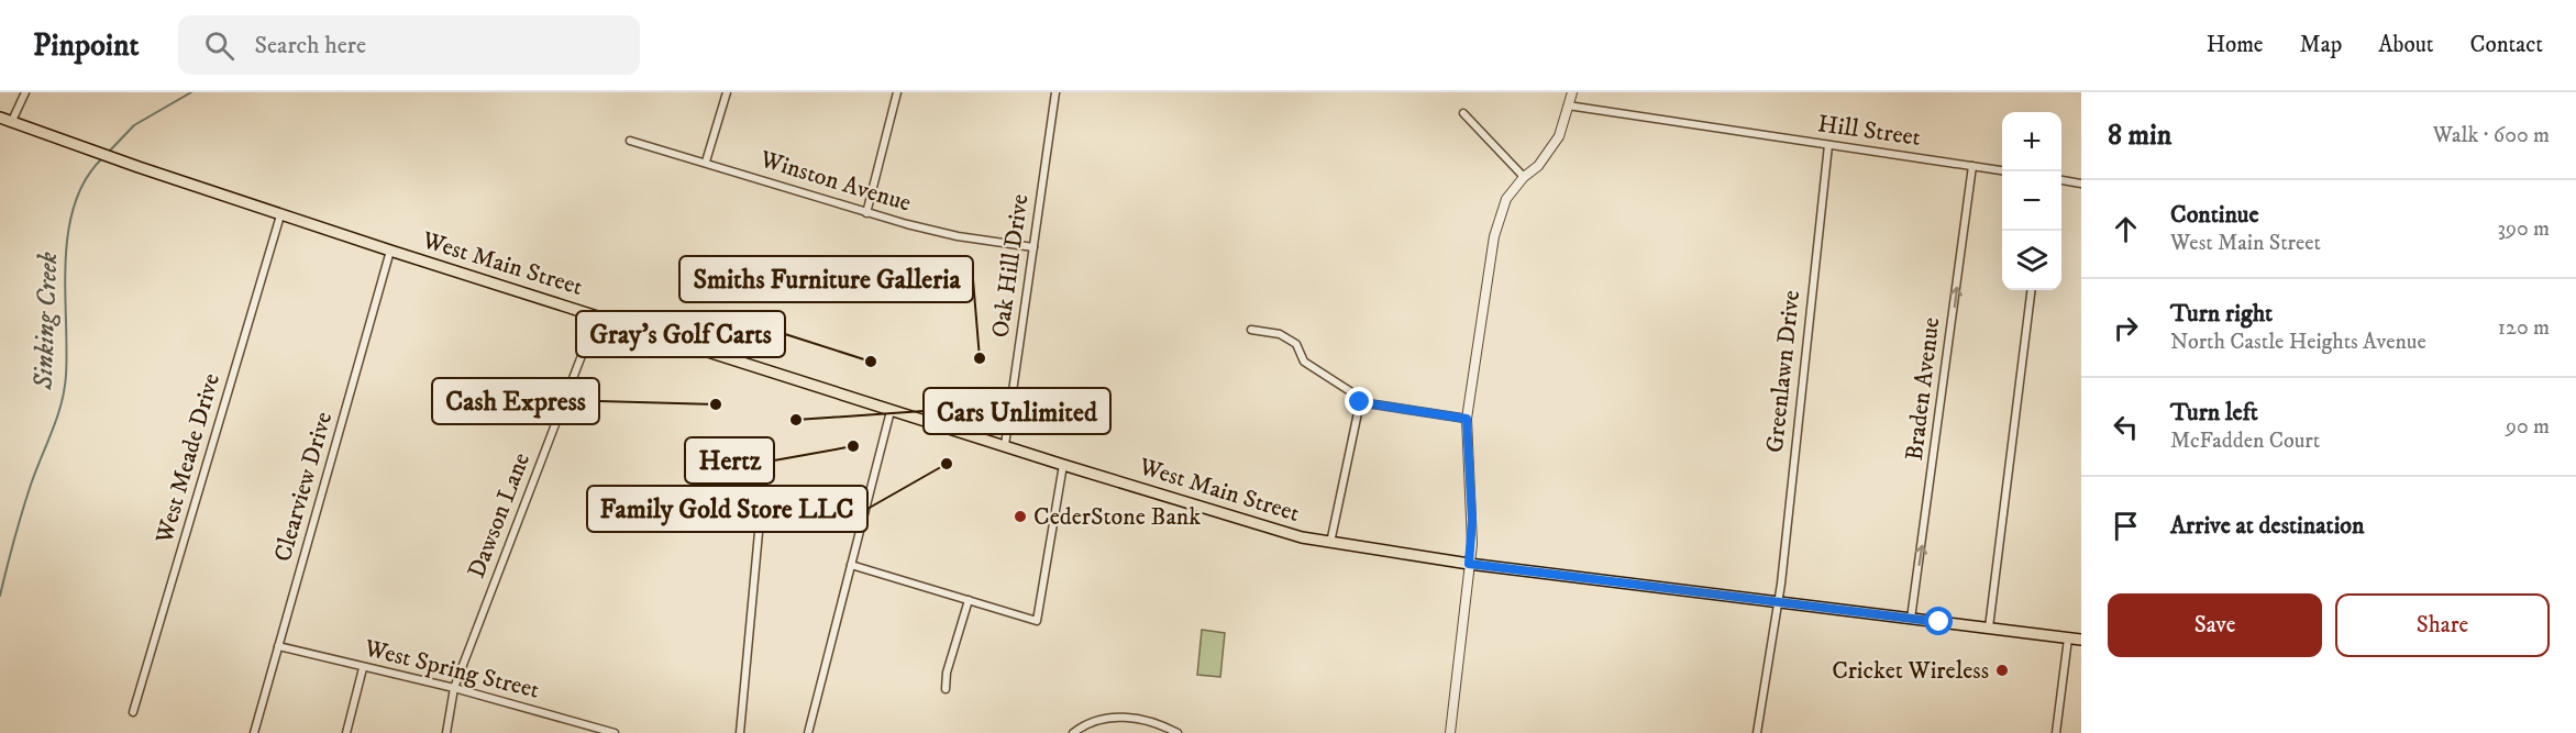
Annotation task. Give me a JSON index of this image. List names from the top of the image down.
{
  "streets": {
    "main road": ["West Main Street"],
    "street": [
      "Hill Street",
      "Winston Avenue",
      "Oak Hill Drive",
      "Greenlawn Drive",
      "Braden Avenue",
      "West Meade Drive",
      "Clearview Drive",
      "Dawson Lane",
      "West Spring Street"
    ]
  },
  "crossings": [
    ["Hill Street", "Greenlawn Drive"],
    ["Hill Street", "Braden Avenue"],
    ["Winston Avenue", "Oak Hill Drive"],
    ["West Main Street", "Oak Hill Drive"],
    ["West Main Street", "Greenlawn Drive"],
    ["West Main Street", "Braden Avenue"],
    ["West Main Street", "West Meade Drive"],
    ["West Main Street", "Clearview Drive"],
    ["West Main Street", "Dawson Lane"],
    ["Clearview Drive", "West Spring Street"],
    ["Dawson Lane", "West Spring Street"]
  ],
  "one_way": ["Braden Avenue"],
  "water": ["Sinking Creek"],
  "places": [
    "Smiths Furniture Galleria",
    "Gray's Golf Carts",
    "Cash Express",
    "Cars Unlimited",
    "Hertz",
    "Family Gold Store LLC",
    "CederStone Bank",
    "Cricket Wireless"
  ],
  "page": {
    "header": "Pinpoint",
    "search": "Search here",
    "nav": [
      "Home",
      "Map",
      "About",
      "Contact"
    ],
    "heading": ["8 min", "Walk · 600 m"],
    "map_buttons": ["+", "−"],
    "list": [
      ["Continue", "West Main Street", "390 m"],
      ["Turn right", "North Castle Heights Avenue", "120 m"],
      ["Turn left", "McFadden Court", "90 m"],
      "Arrive at destination"
    ],
    "buttons": ["Save", "Share"]
  }
}
